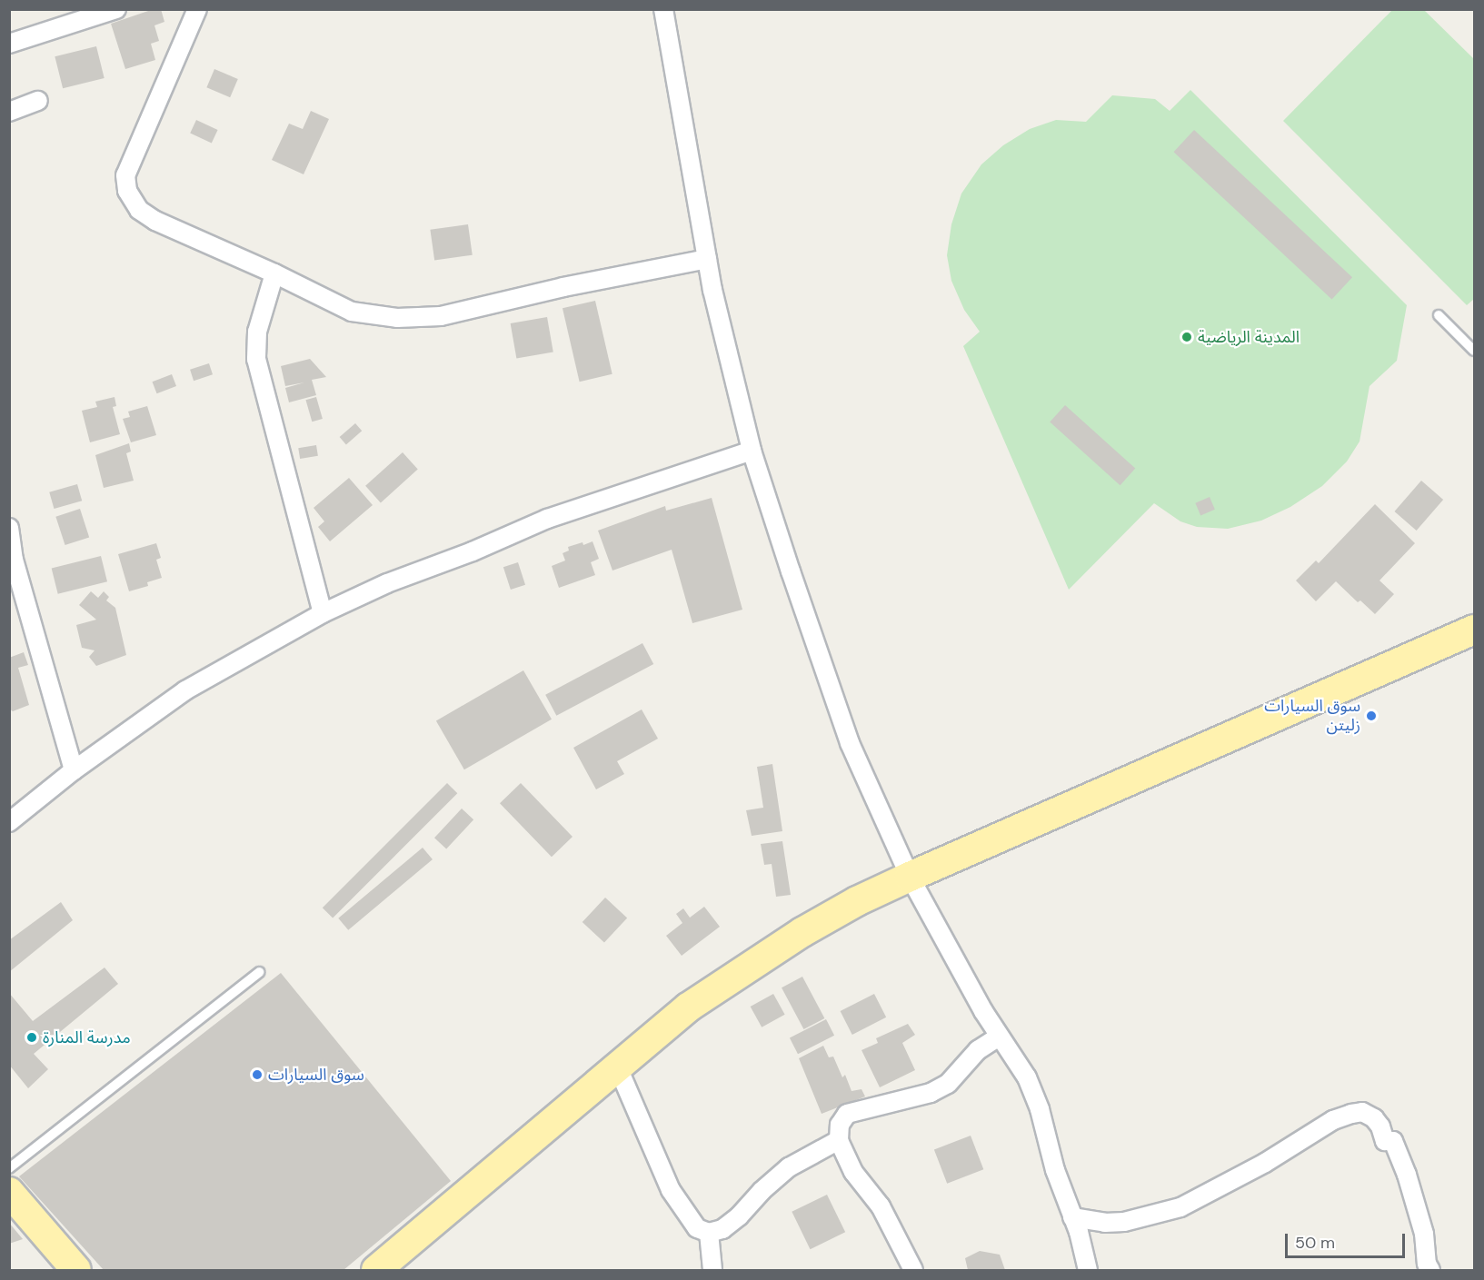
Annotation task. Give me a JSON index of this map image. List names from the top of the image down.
{
  "places": [
    "المدينة الرياضية",
    "سوق السيارات زليتن",
    "مدرسة المنارة",
    "سوق السيارات"
  ],
  "scale_bar": "50 m"
}
